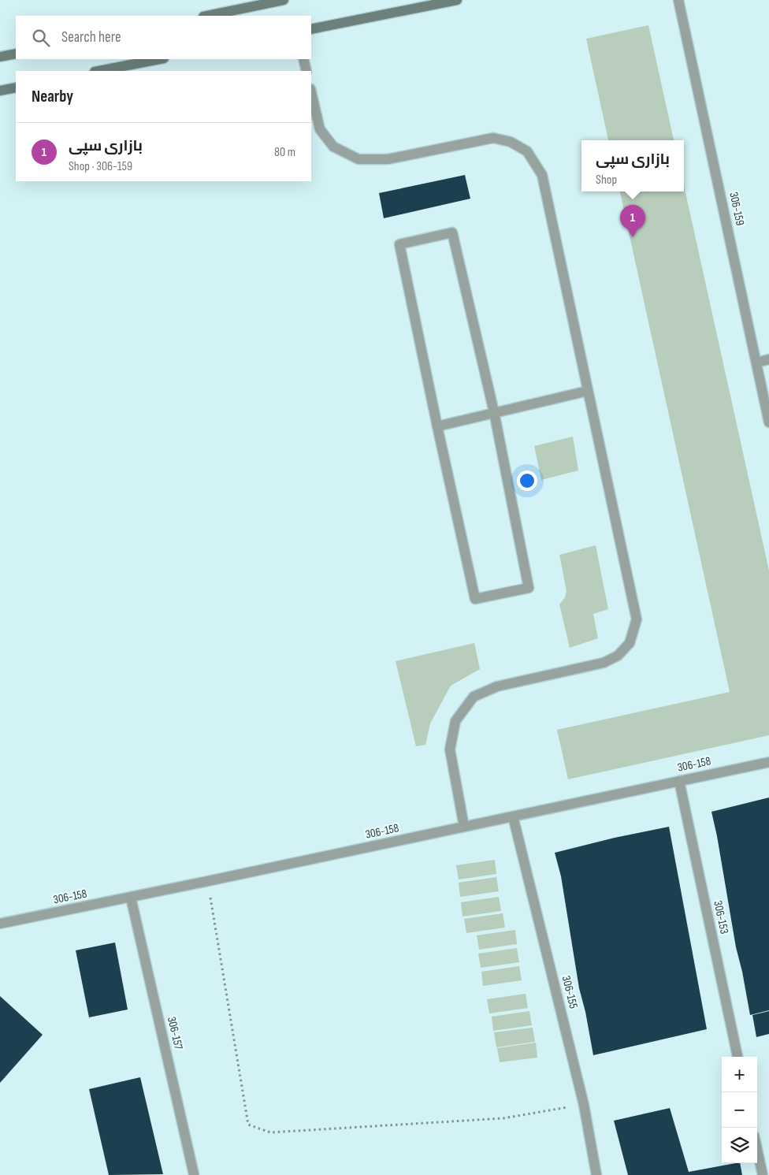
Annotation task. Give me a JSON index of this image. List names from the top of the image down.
{
  "streets": {
    "street": [
      "306-159",
      "306-158",
      "306-153",
      "306-155",
      "306-157"
    ]
  },
  "crossings": [
    ["306-158", "306-153"],
    ["306-158", "306-155"],
    ["306-158", "306-157"]
  ],
  "page": {
    "search": "Search here",
    "heading": "Nearby",
    "list": [
      {
        "mark": "1",
        "name": "بازاری سپی",
        "note": "Shop · 306-159",
        "value": "80 m"
      }
    ],
    "popup": ["بازاری سپی", "Shop"],
    "pins": "1",
    "map_buttons": ["+", "−"]
  }
}
